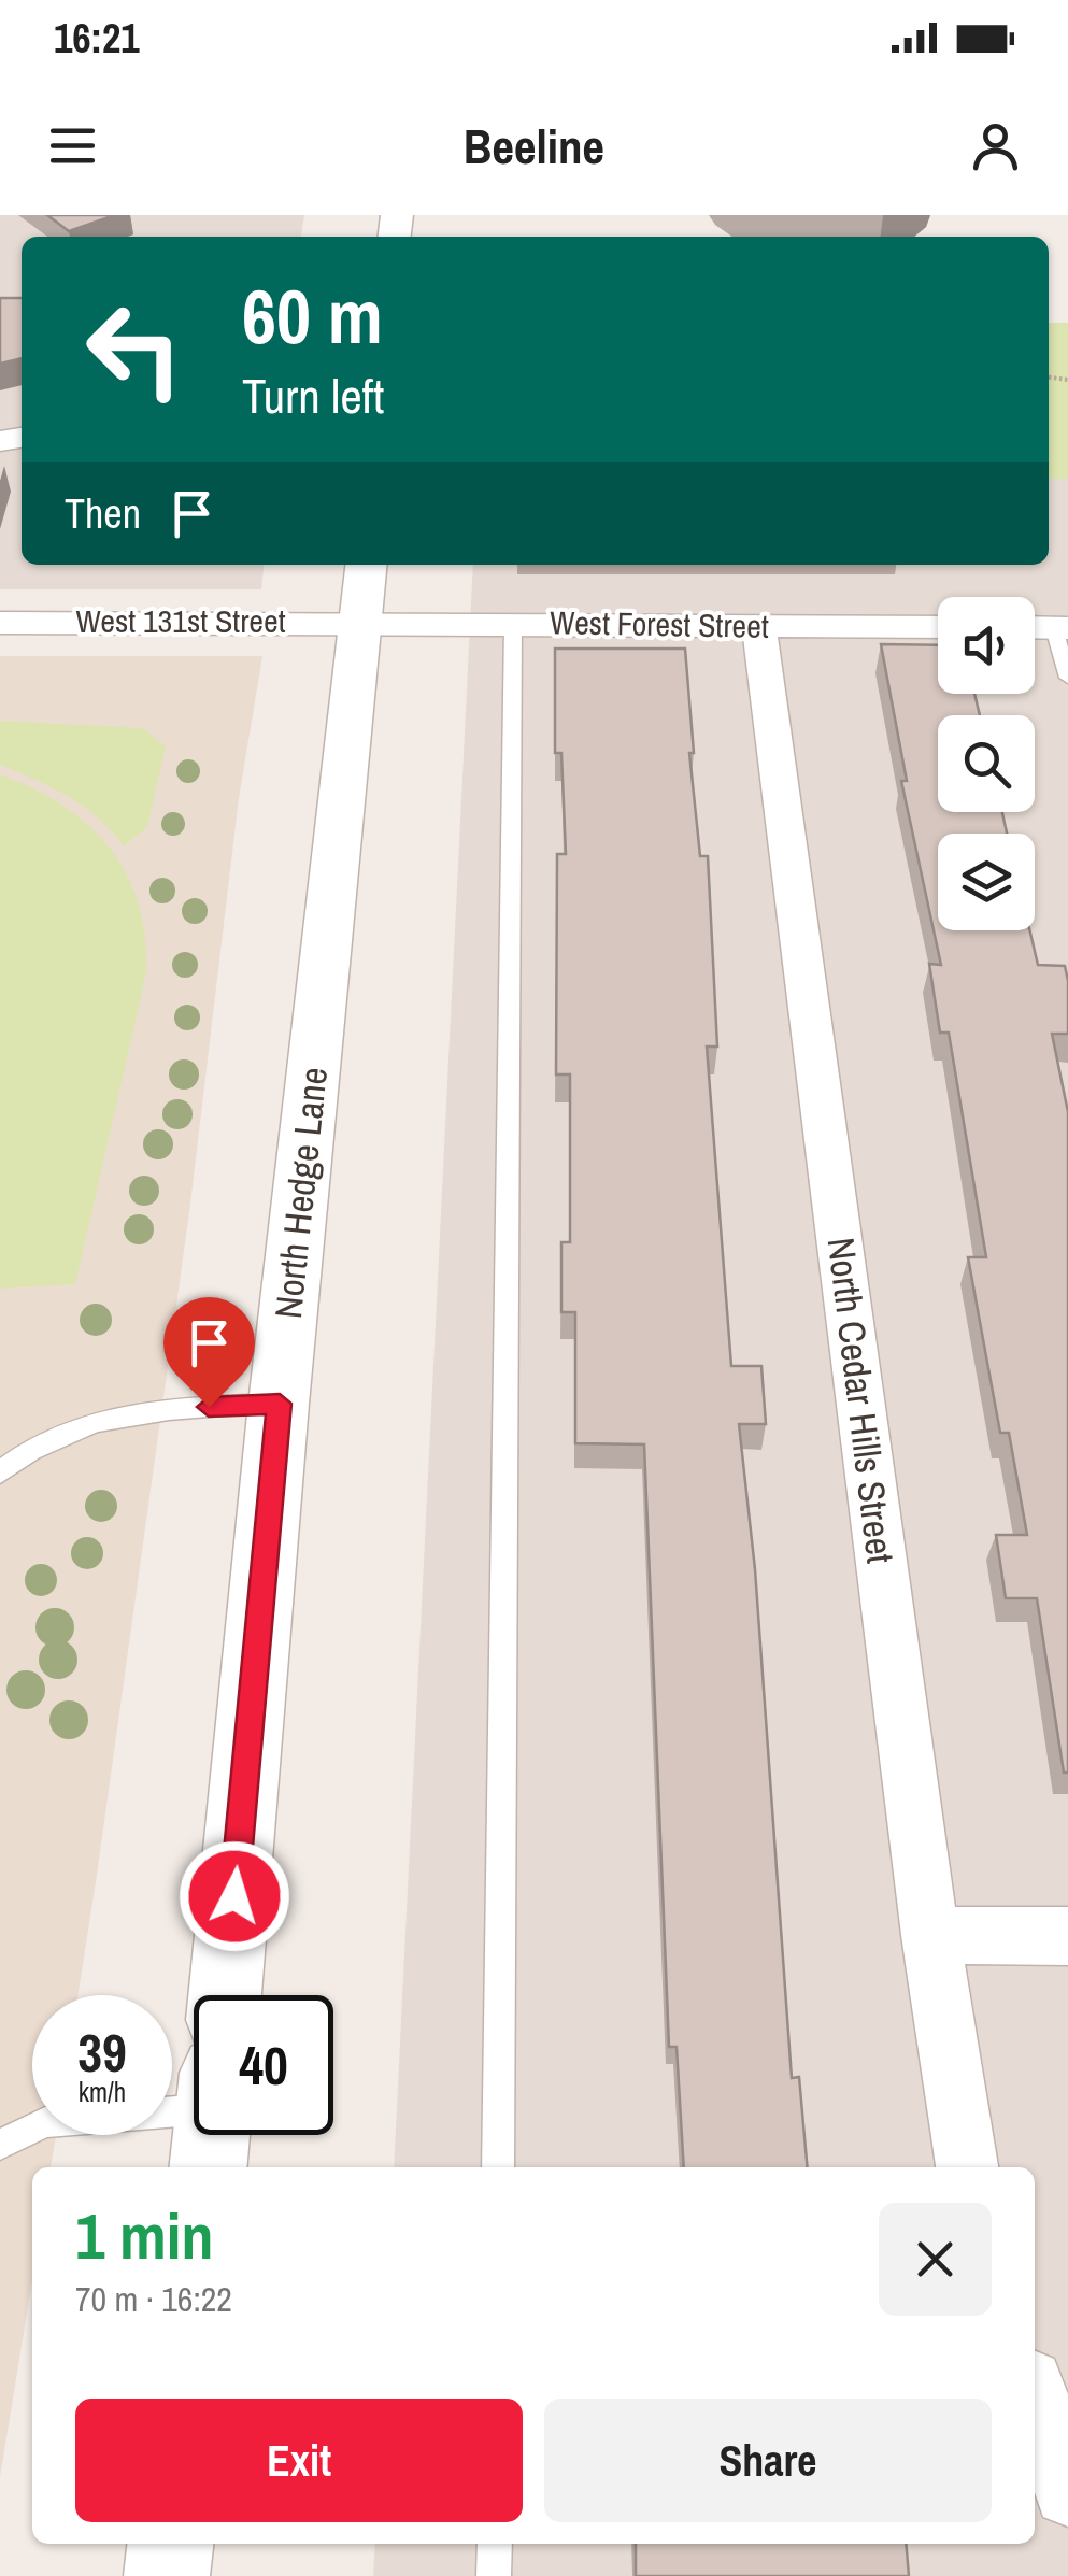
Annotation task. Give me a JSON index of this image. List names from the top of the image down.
{
  "streets": {
    "street": [
      "West 131st Street",
      "West Forest Street",
      "North Hedge Lane",
      "North Cedar Hills Street"
    ]
  },
  "crossings": [
    ["West 131st Street", "West Forest Street"],
    ["West 131st Street", "North Hedge Lane"],
    ["West Forest Street", "North Hedge Lane"],
    ["West Forest Street", "North Cedar Hills Street"]
  ],
  "page": {
    "status": "16:21",
    "header": "Beeline",
    "turn": ["60 m", "Turn left"],
    "then": "Then",
    "speed": "39 km/h",
    "limit": "40",
    "heading": ["1 min", "70 m · 16:22"],
    "buttons": ["Exit", "Share"]
  }
}
